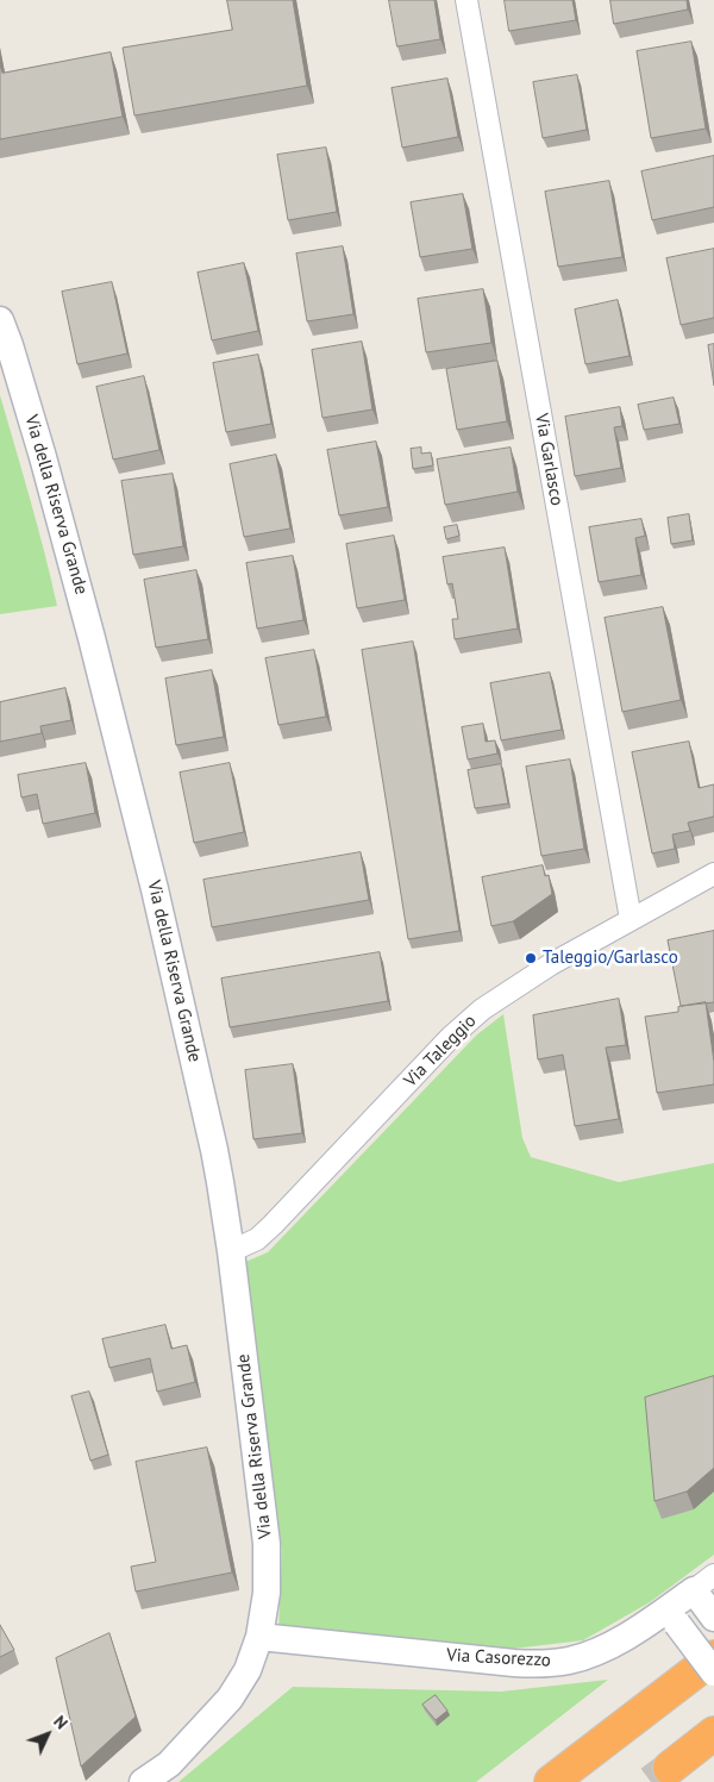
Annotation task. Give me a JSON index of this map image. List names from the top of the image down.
{
  "streets": {
    "street": [
      "Via Garlasco",
      "Via della Riserva Grande",
      "Via Taleggio",
      "Via Casorezzo"
    ]
  },
  "crossings": [
    ["Via Garlasco", "Via Taleggio"],
    ["Via della Riserva Grande", "Via Taleggio"],
    ["Via della Riserva Grande", "Via Casorezzo"]
  ],
  "places": ["Taleggio/Garlasco"],
  "north": "top right"
}
